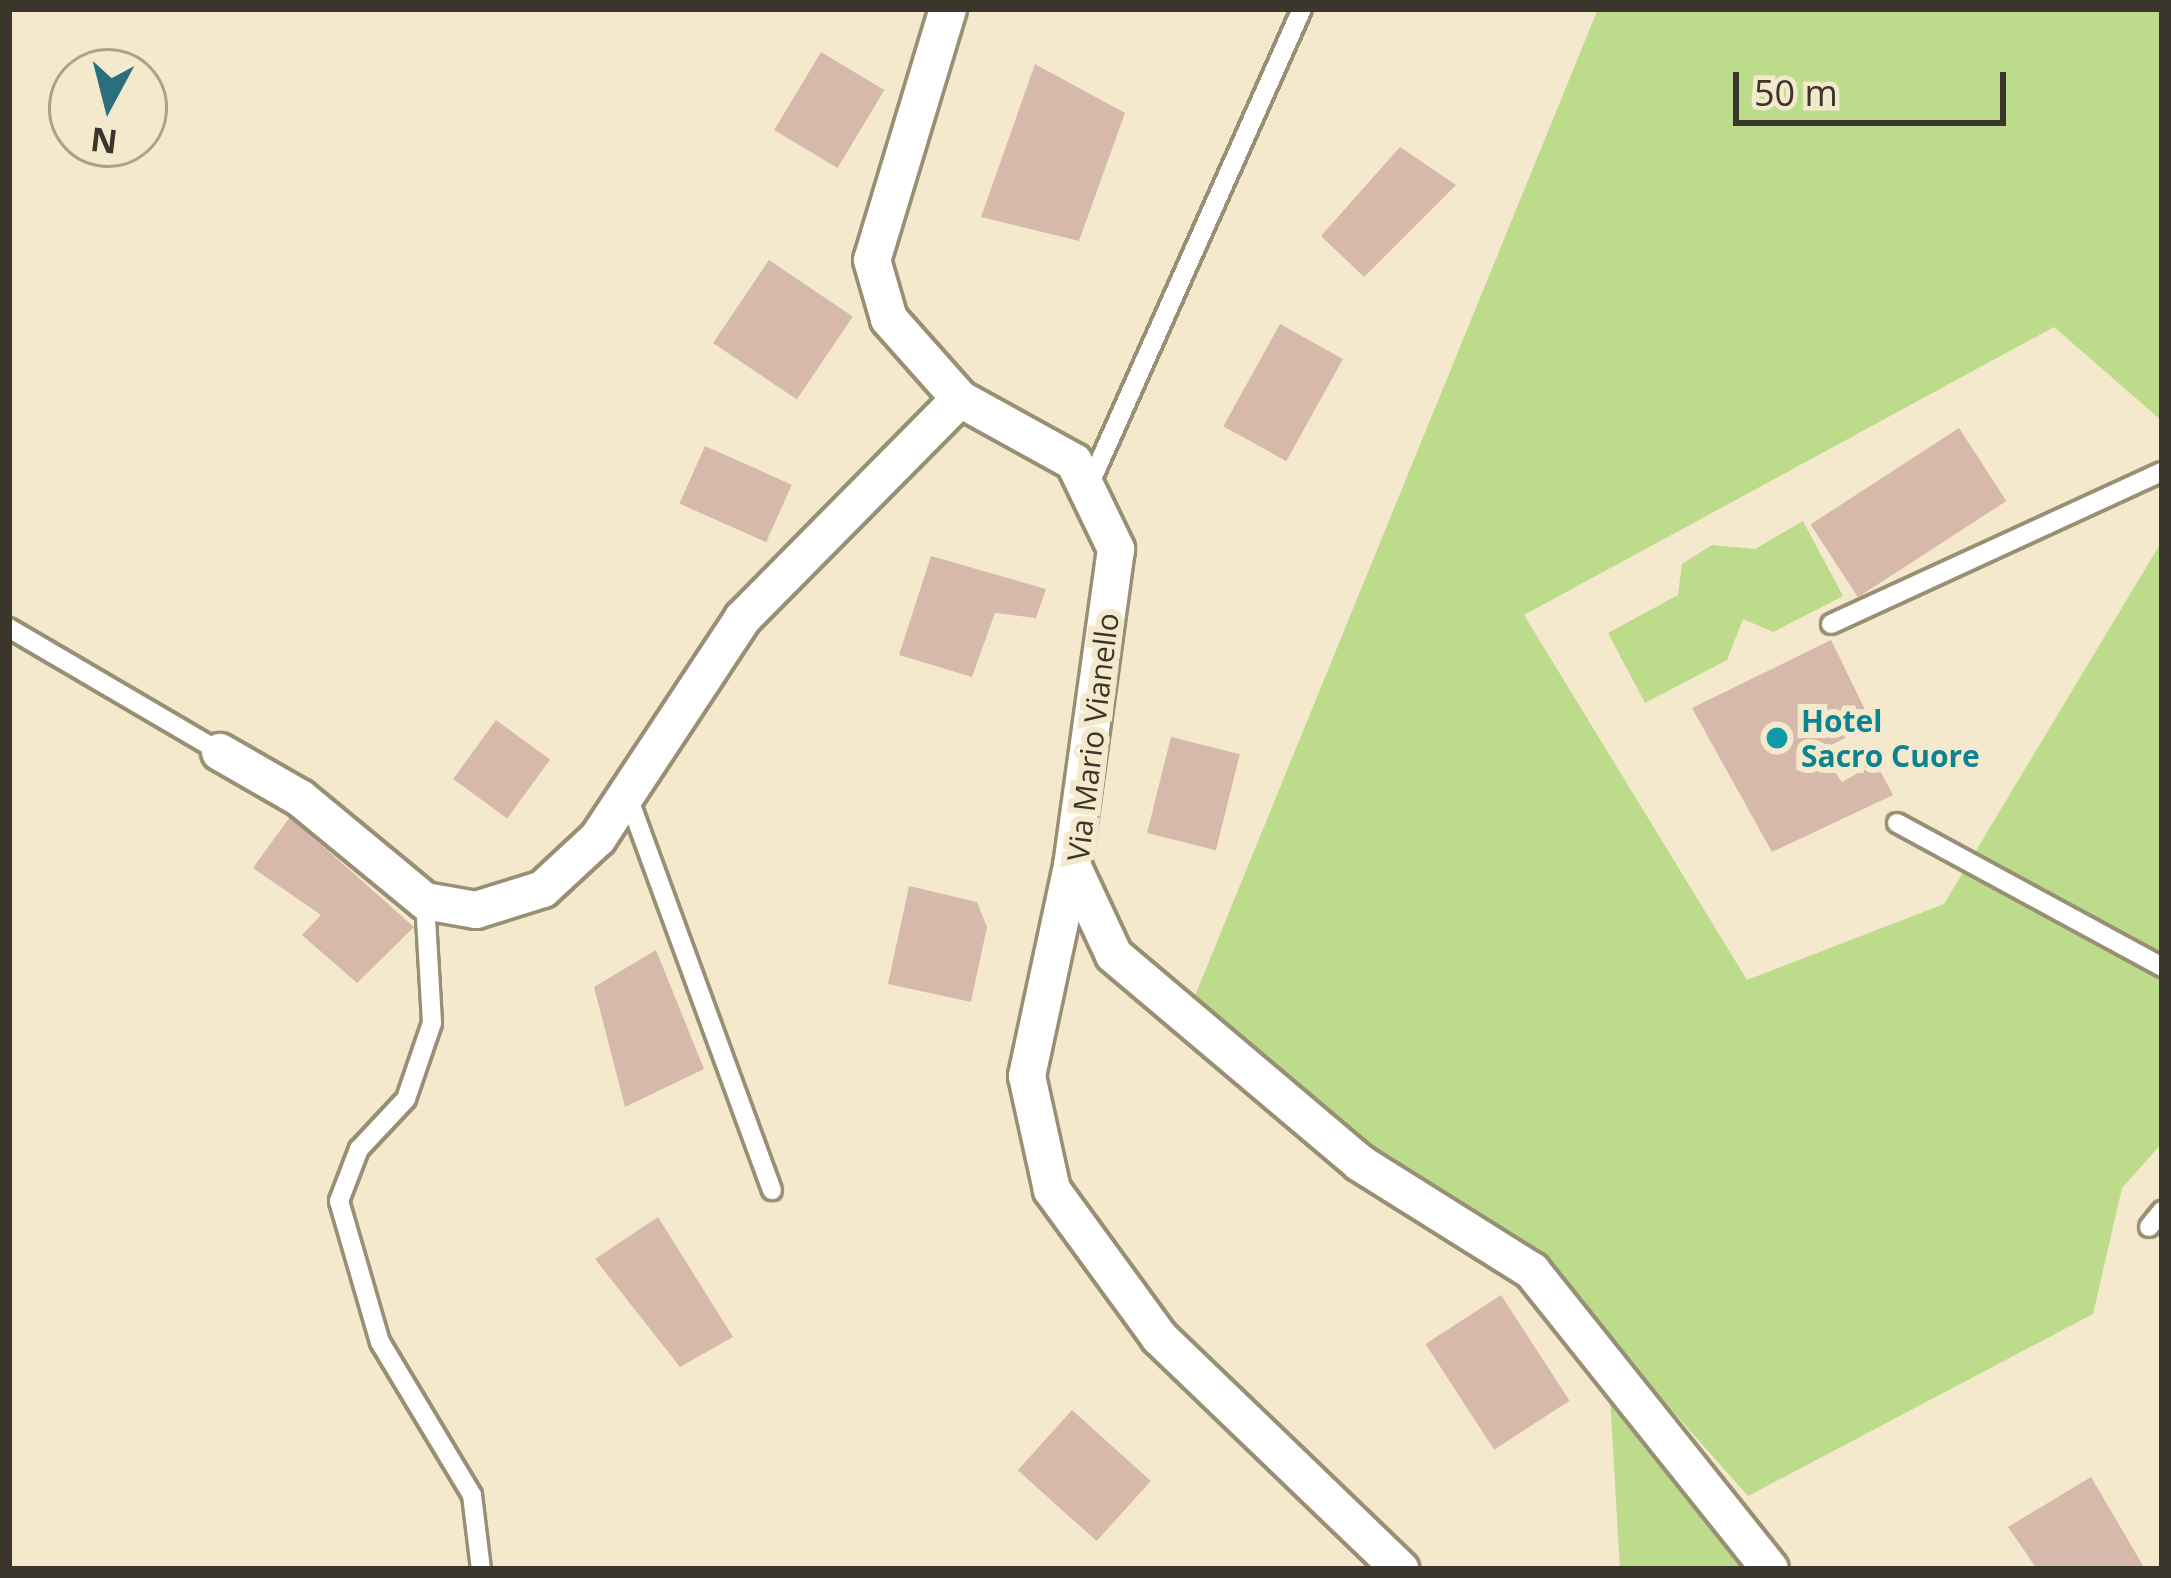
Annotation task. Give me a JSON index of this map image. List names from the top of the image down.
{
  "streets": {
    "street": ["Via Mario Vianello"]
  },
  "places": ["Hotel Sacro Cuore"],
  "scale_bar": "50 m",
  "north": "bottom"
}
